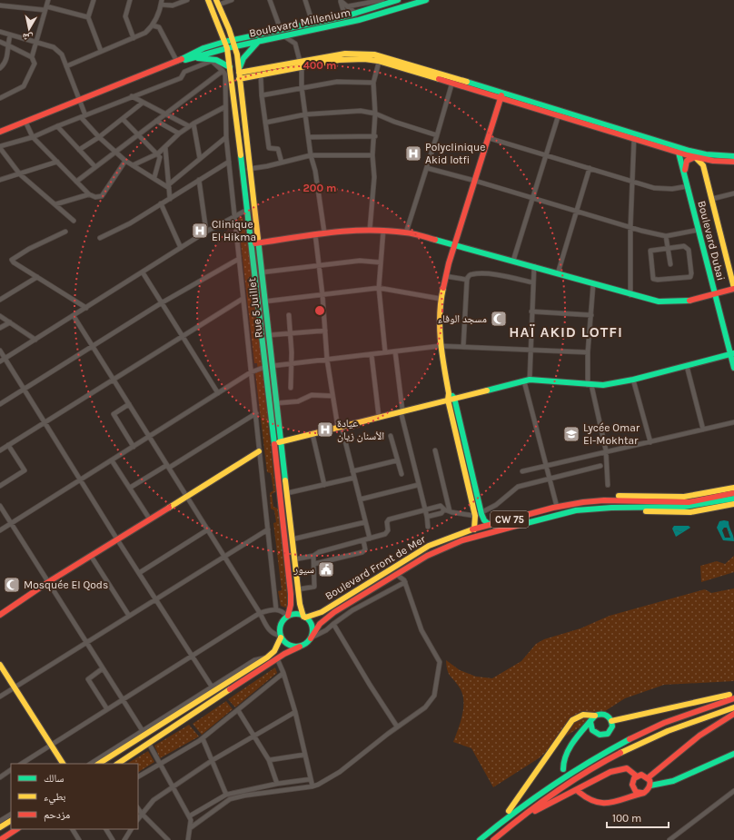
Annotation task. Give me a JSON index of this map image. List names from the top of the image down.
{
  "streets": {
    "main road": [
      "Boulevard Millenium",
      "Boulevard Dubai",
      "Rue 5 Juillet",
      "CW 75",
      "Boulevard Front de Mer"
    ]
  },
  "crossings": [
    ["Boulevard Millenium", "Rue 5 Juillet"],
    ["Rue 5 Juillet", "CW 75"],
    ["Rue 5 Juillet", "Boulevard Front de Mer"],
    ["CW 75", "Boulevard Front de Mer"]
  ],
  "districts": ["HAÏ AKID LOTFI"],
  "places": {
    "hospital": ["Polyclinique Akid lotfi", "Clinique El Hikma", "عيادة الأسنان زيان"],
    "mosque": ["مسجد الوفاء", "Mosquée El Qods"],
    "school or university": ["Lycée Omar El-Mokhtar"],
    "public building": ["سيور"]
  },
  "legend": ["سالك", "بطيء", "مزدحم"],
  "scale_bar": "100 m",
  "north": "bottom",
  "rings": ["400 m", "200 m"]
}
